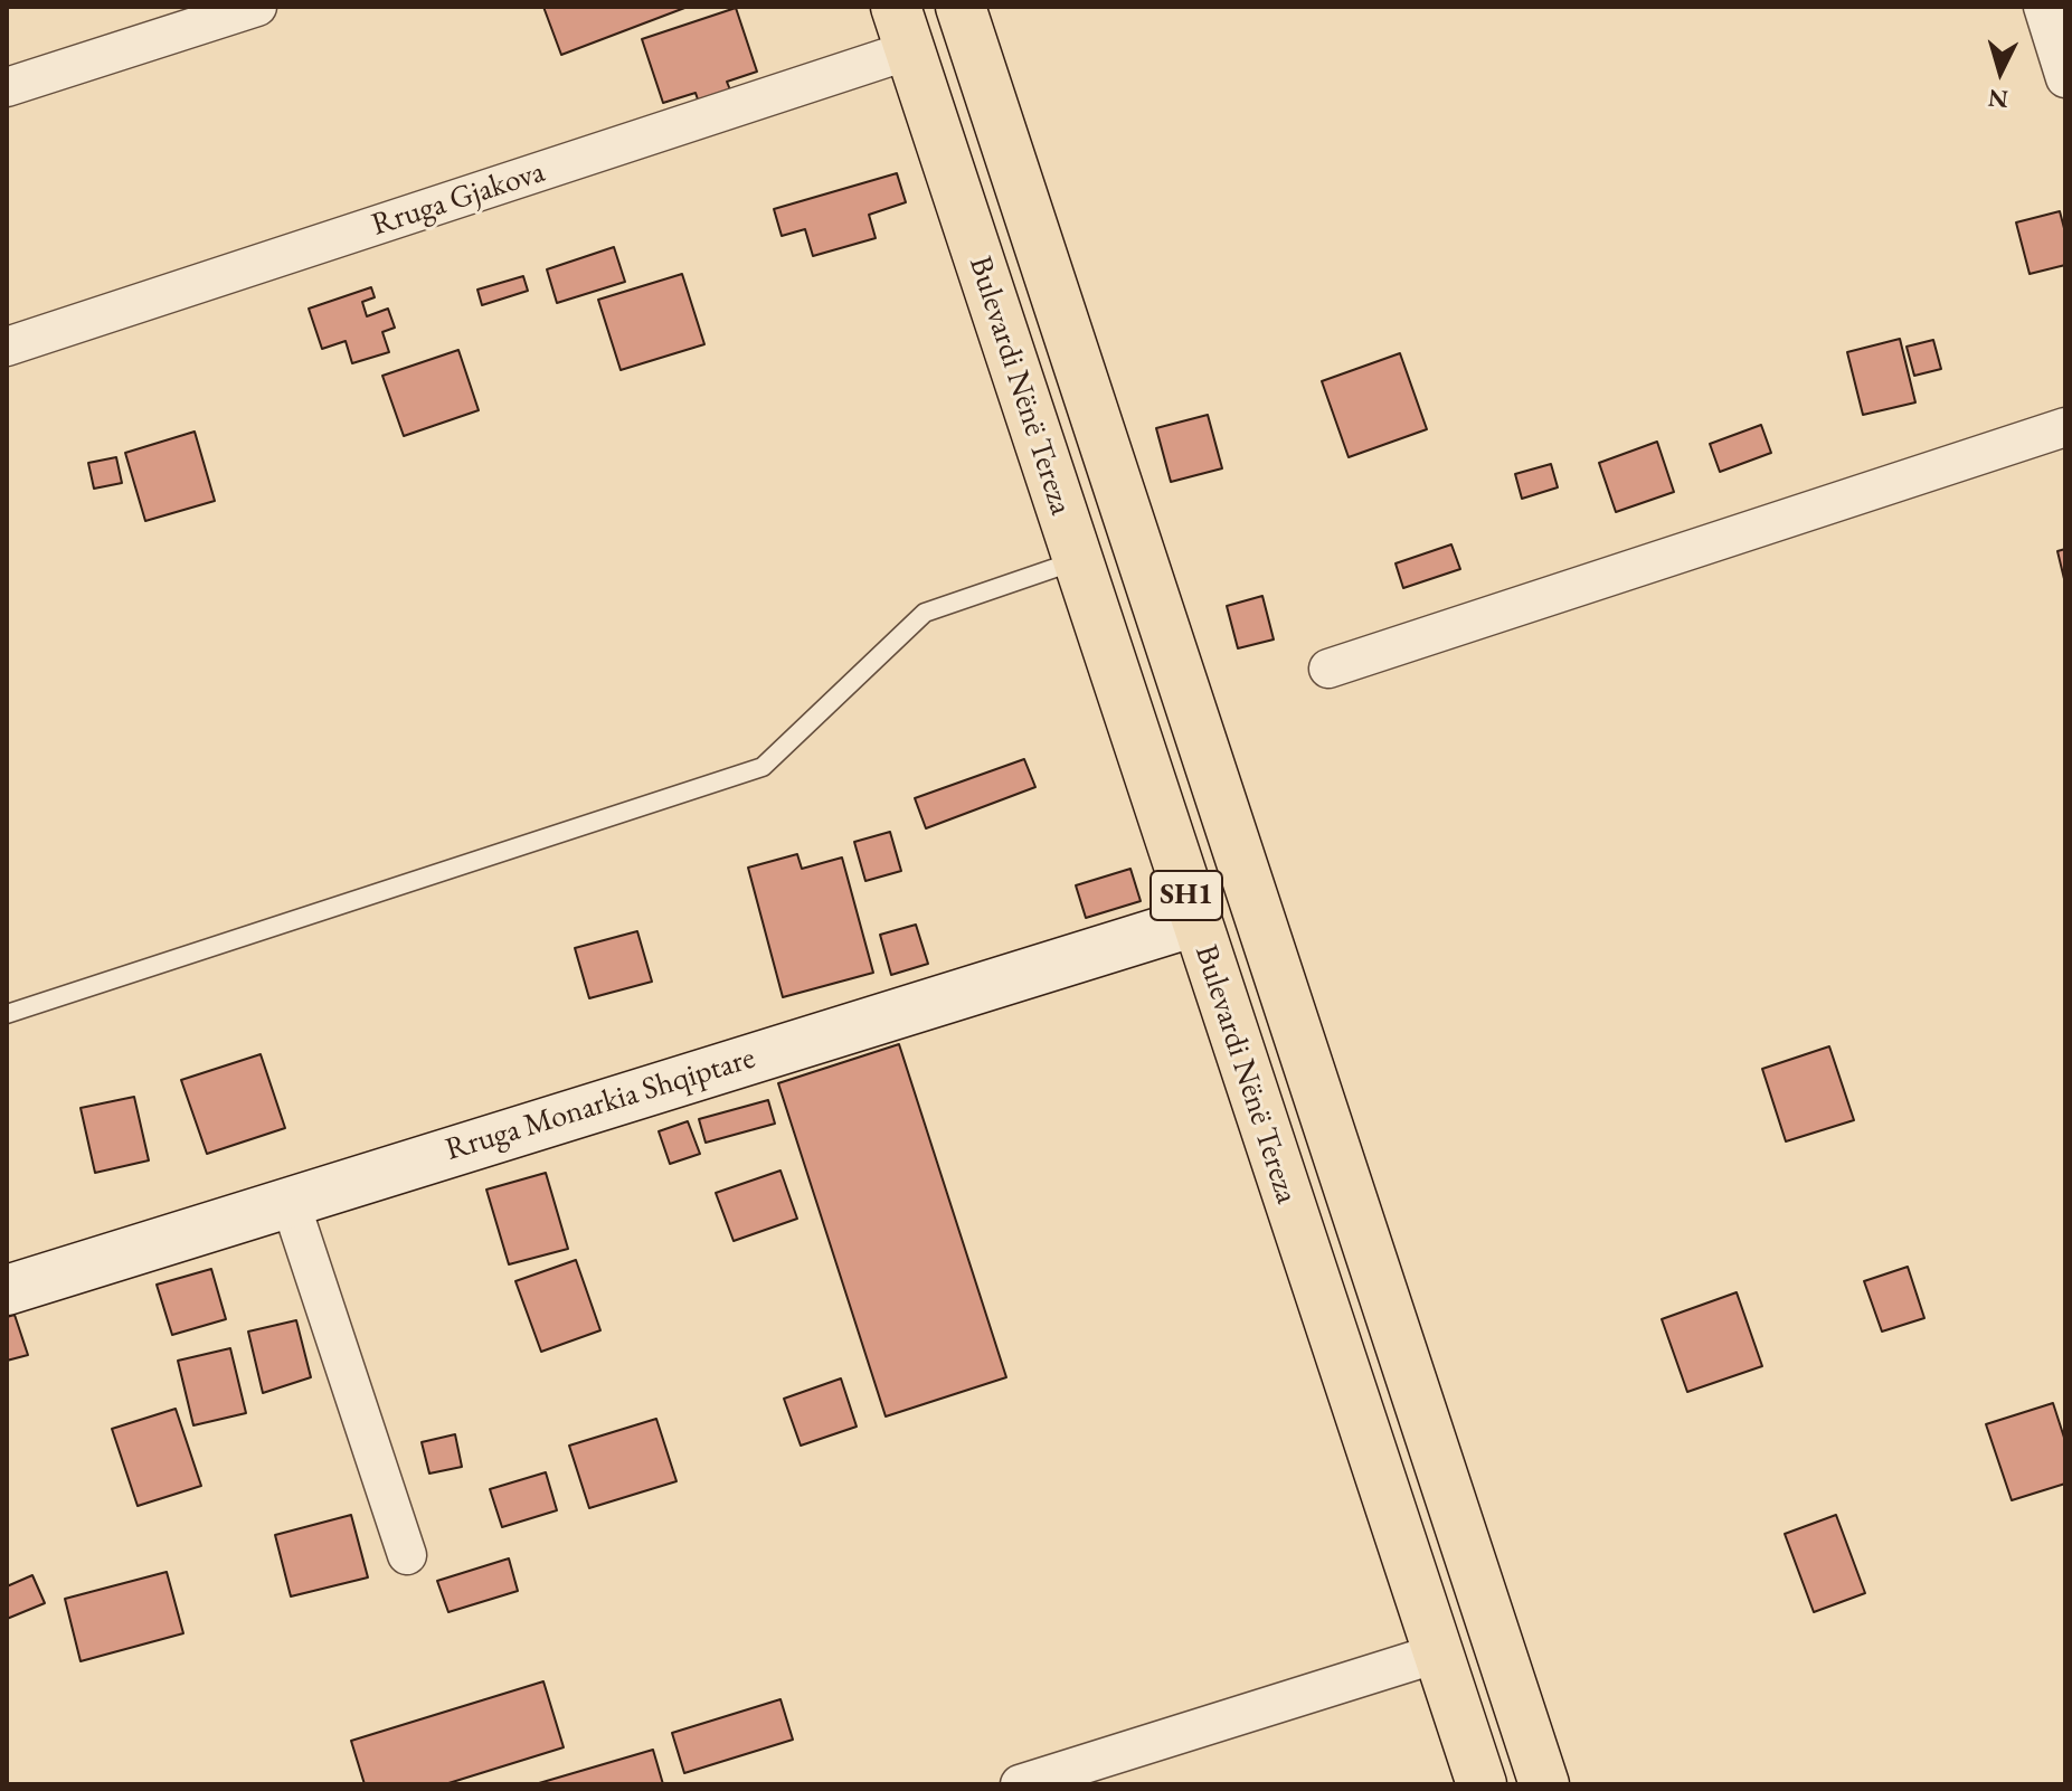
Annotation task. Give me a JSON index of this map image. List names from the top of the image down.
{
  "streets": {
    "main road": ["Bulevardi Nënë Tereza", "SH1"],
    "street": ["Rruga Gjakova", "Rruga Monarkia Shqiptare"]
  },
  "crossings": [
    ["Rruga Gjakova", "Bulevardi Nënë Tereza"],
    ["Bulevardi Nënë Tereza", "Rruga Monarkia Shqiptare"]
  ],
  "north": "bottom"
}
